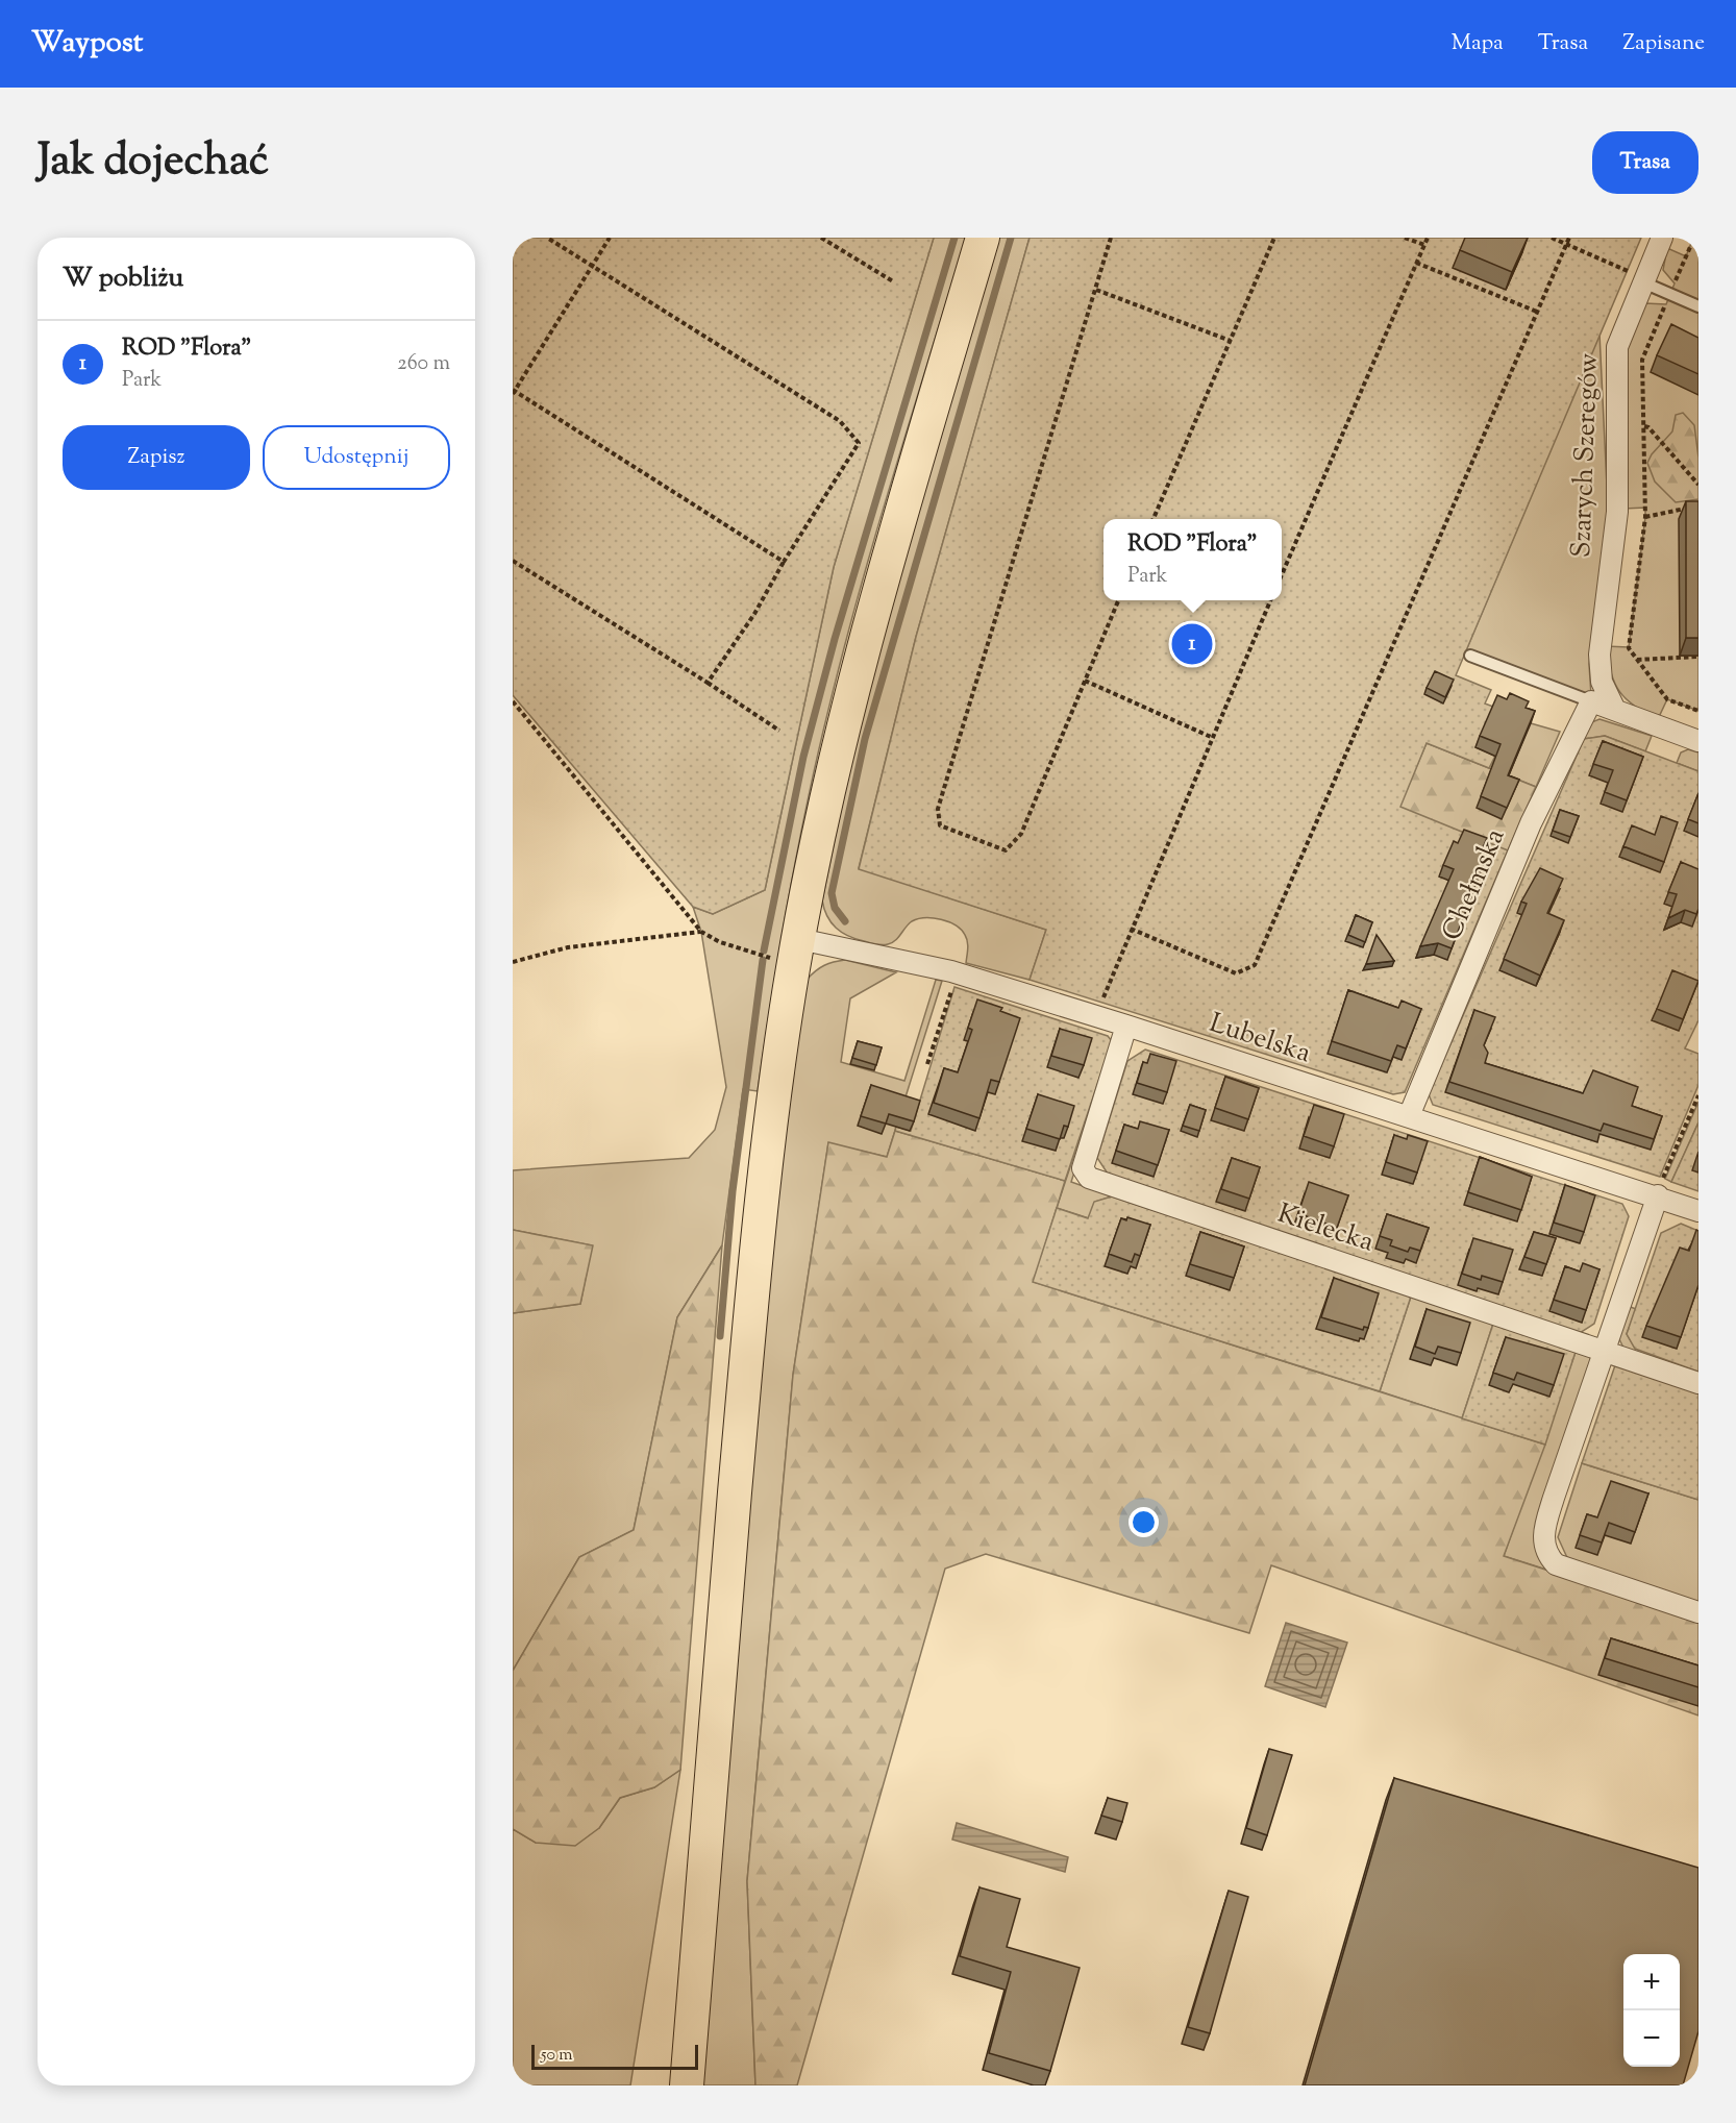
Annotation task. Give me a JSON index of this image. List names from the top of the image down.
{
  "streets": {
    "street": [
      "Szarych Szeregów",
      "Chełmska",
      "Lubelska",
      "Kielecka"
    ]
  },
  "crossings": [
    ["Chełmska", "Lubelska"],
    ["Lubelska", "Kielecka"]
  ],
  "scale_bar": "50 m",
  "page": {
    "header": "Waypost",
    "nav": ["Mapa", "Trasa", "Zapisane"],
    "title": "Jak dojechać",
    "buttons": [
      "Trasa",
      ["Zapisz", "Udostępnij"]
    ],
    "heading": "W pobliżu",
    "list": [
      {
        "mark": "1",
        "name": "ROD \"Flora\"",
        "note": "Park",
        "value": "260 m"
      }
    ],
    "popup": ["ROD \"Flora\"", "Park"],
    "pins": "1",
    "map_buttons": ["+", "−"],
    "scale": "50 m"
  }
}
